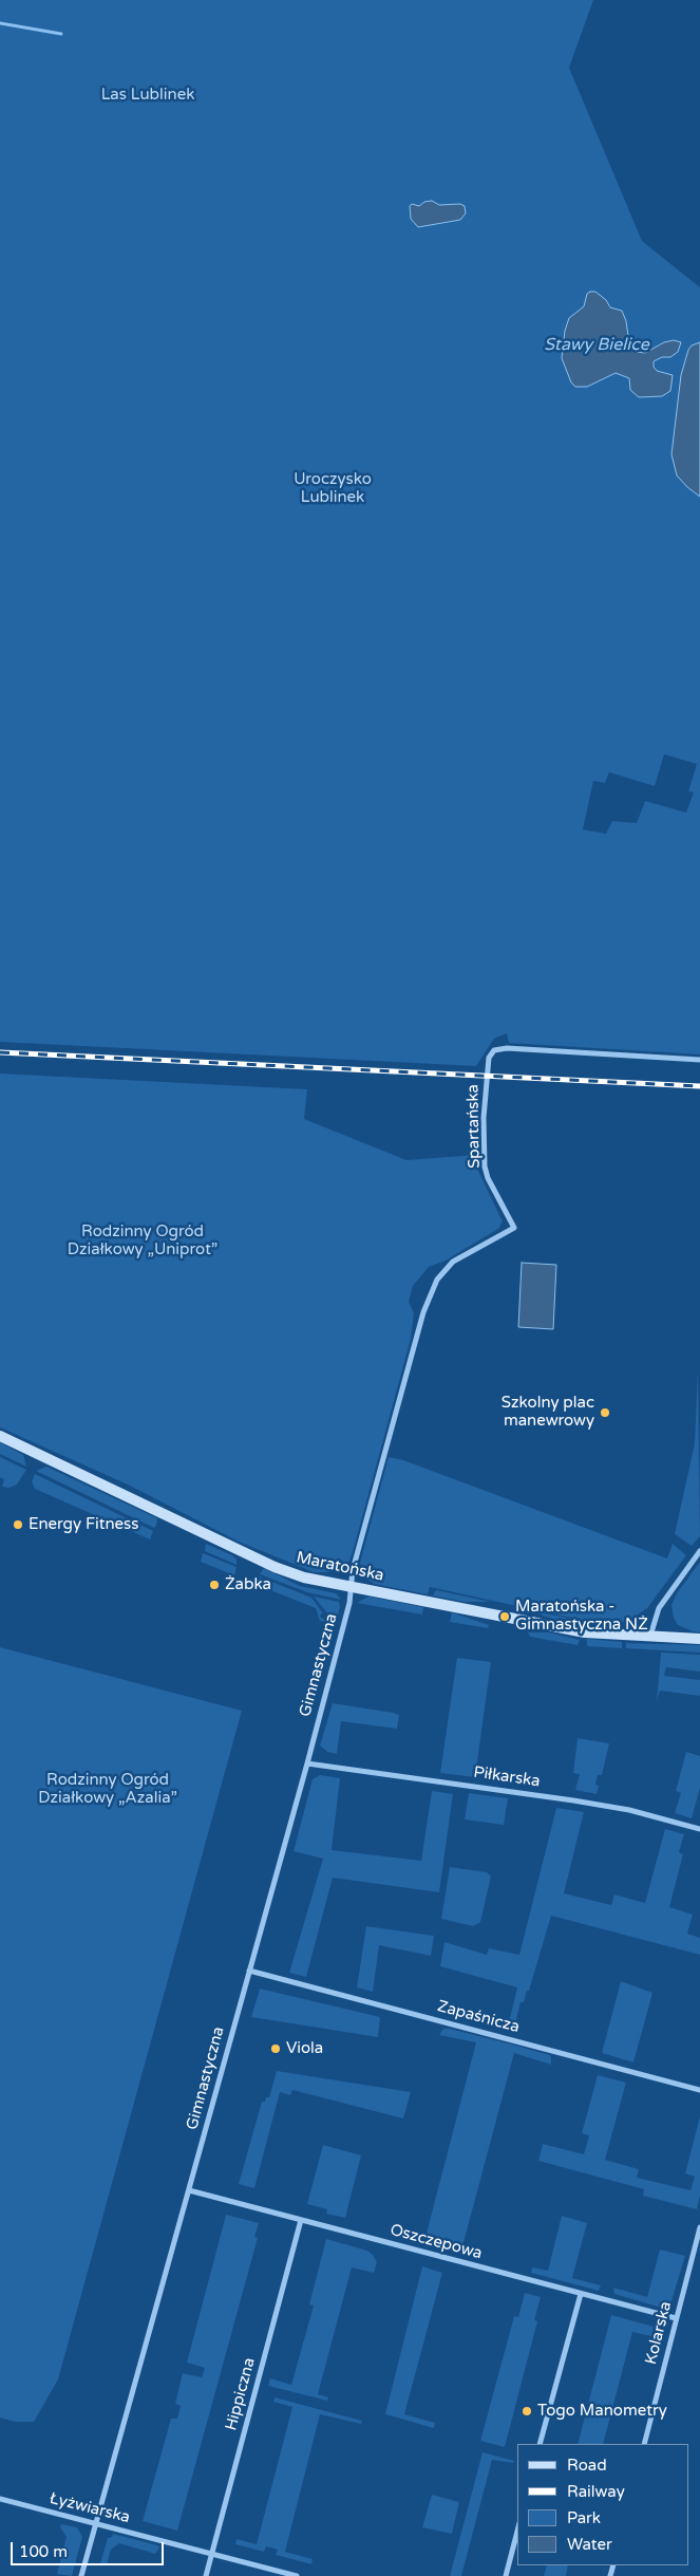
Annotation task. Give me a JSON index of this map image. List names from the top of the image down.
{
  "streets": {
    "main road": ["Maratońska"],
    "street": [
      "Spartańska",
      "Gimnastyczna",
      "Piłkarska",
      "Zapaśnicza",
      "Oszczepowa",
      "Kolarska",
      "Hippiczna",
      "Łyżwiarska"
    ]
  },
  "crossings": [
    ["Spartańska", "Gimnastyczna"],
    ["Maratońska", "Gimnastyczna"],
    ["Gimnastyczna", "Piłkarska"],
    ["Gimnastyczna", "Zapaśnicza"],
    ["Gimnastyczna", "Oszczepowa"],
    ["Gimnastyczna", "Łyżwiarska"],
    ["Oszczepowa", "Kolarska"],
    ["Oszczepowa", "Hippiczna"],
    ["Hippiczna", "Łyżwiarska"]
  ],
  "water": ["Stawy Bielice"],
  "parks": [
    "Las Lublinek",
    "Uroczysko Lublinek",
    "Rodzinny Ogród Działkowy „Uniprot”",
    "Rodzinny Ogród Działkowy „Azalia”"
  ],
  "places": [
    "Szkolny plac manewrowy",
    "Energy Fitness",
    "Żabka",
    "Maratońska - Gimnastyczna NŻ",
    "Viola",
    "Togo Manometry"
  ],
  "legend": [
    "Road",
    "Railway",
    "Park",
    "Water"
  ],
  "scale_bar": "100 m"
}
